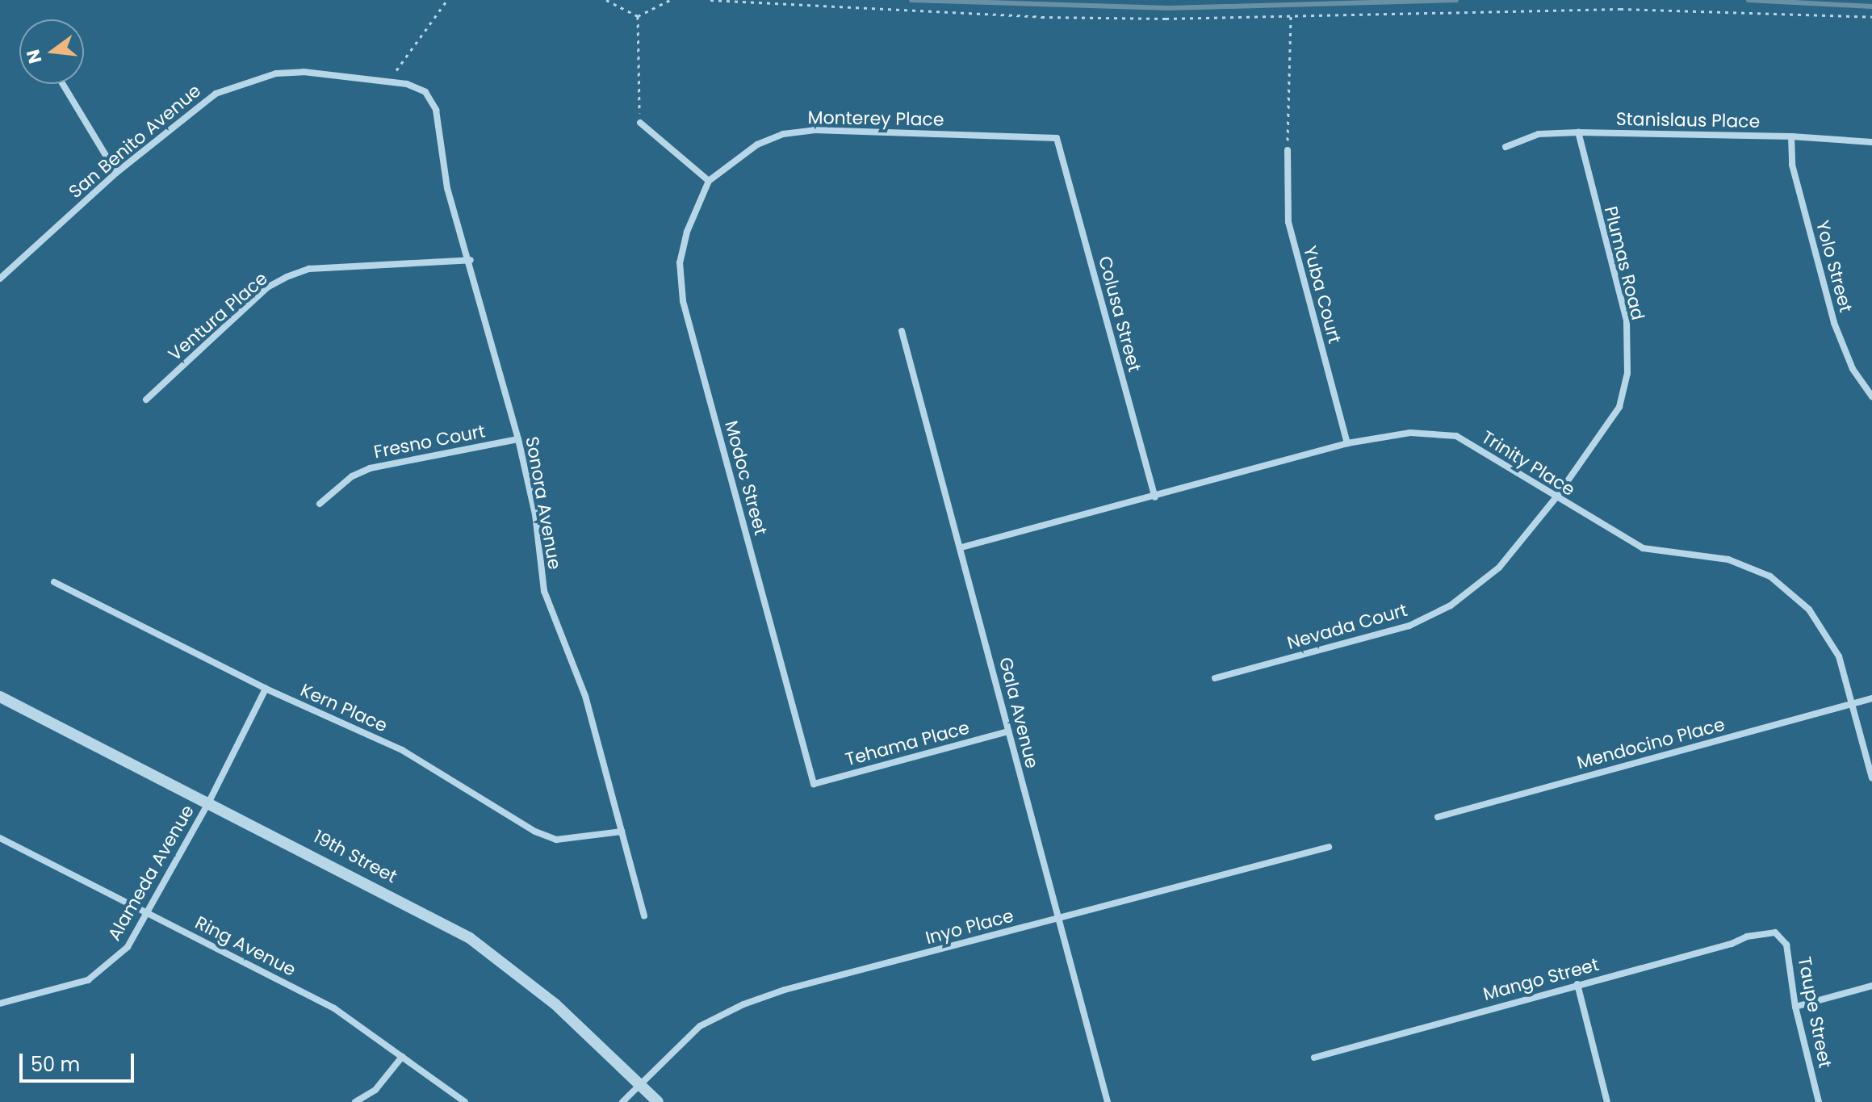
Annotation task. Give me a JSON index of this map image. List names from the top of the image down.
{
  "streets": {
    "street": [
      "Monterey Place",
      "Stanislaus Place",
      "San Benito Avenue",
      "Plumas Road",
      "Yolo Street",
      "Yuba Court",
      "Colusa Street",
      "Ventura Place",
      "Fresno Court",
      "Trinity Place",
      "Modoc Street",
      "Sonora Avenue",
      "Nevada Court",
      "Kern Place",
      "Gala Avenue",
      "Tehama Place",
      "Mendocino Place",
      "19th Street",
      "Alameda Avenue",
      "Inyo Place",
      "Ring Avenue",
      "Mango Street",
      "Taupe Street"
    ]
  },
  "crossings": [
    ["Monterey Place", "Colusa Street"],
    ["Monterey Place", "Modoc Street"],
    ["Stanislaus Place", "Plumas Road"],
    ["Stanislaus Place", "Yolo Street"],
    ["San Benito Avenue", "Sonora Avenue"],
    ["Plumas Road", "Trinity Place"],
    ["Plumas Road", "Nevada Court"],
    ["Yuba Court", "Trinity Place"],
    ["Colusa Street", "Trinity Place"],
    ["Ventura Place", "Sonora Avenue"],
    ["Fresno Court", "Sonora Avenue"],
    ["Trinity Place", "Nevada Court"],
    ["Trinity Place", "Gala Avenue"],
    ["Trinity Place", "Mendocino Place"],
    ["Modoc Street", "Tehama Place"],
    ["Sonora Avenue", "Kern Place"],
    ["Kern Place", "Alameda Avenue"],
    ["Gala Avenue", "Tehama Place"],
    ["Gala Avenue", "Inyo Place"],
    ["19th Street", "Alameda Avenue"],
    ["19th Street", "Inyo Place"],
    ["Alameda Avenue", "Ring Avenue"],
    ["Mango Street", "Taupe Street"]
  ],
  "scale_bar": "50 m",
  "north": "left"
}
